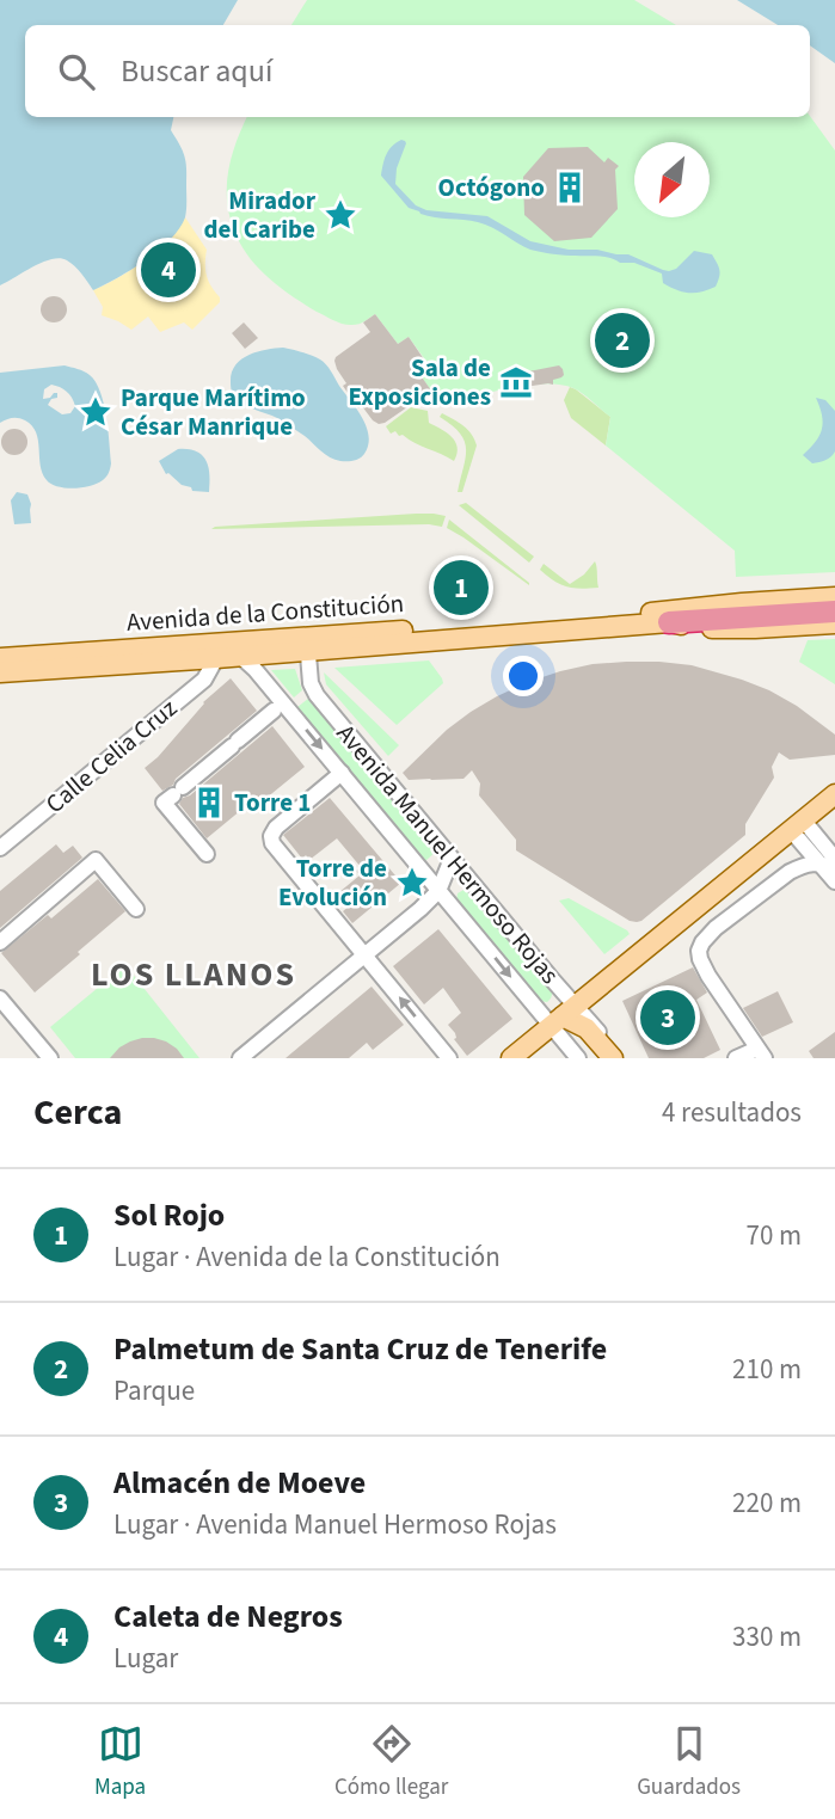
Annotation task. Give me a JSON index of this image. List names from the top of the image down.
{
  "streets": {
    "highway": ["Avenida de la Constitución"],
    "street": ["Calle Celia Cruz", "Avenida Manuel Hermoso Rojas"]
  },
  "crossings": [
    ["Avenida de la Constitución", "Calle Celia Cruz"],
    ["Avenida de la Constitución", "Avenida Manuel Hermoso Rojas"]
  ],
  "districts": ["LOS LLANOS"],
  "places": {
    "building": ["Octógono", "Torre 1"],
    "place": ["Mirador del Caribe", "Parque Marítimo César Manrique", "Torre de Evolución"],
    "museum": ["Sala de Exposiciones"]
  },
  "north": "bottom left",
  "page": {
    "search": "Buscar aquí",
    "pins": [
      "4",
      "2",
      "1",
      "3"
    ],
    "heading": ["Cerca", "4 resultados"],
    "list": [
      {
        "mark": "1",
        "name": "Sol Rojo",
        "note": "Lugar · Avenida de la Constitución",
        "value": "70 m"
      },
      {
        "mark": "2",
        "name": "Palmetum de Santa Cruz de Tenerife",
        "note": "Parque",
        "value": "210 m"
      },
      {
        "mark": "3",
        "name": "Almacén de Moeve",
        "note": "Lugar · Avenida Manuel Hermoso Rojas",
        "value": "220 m"
      },
      {
        "mark": "4",
        "name": "Caleta de Negros",
        "note": "Lugar",
        "value": "330 m"
      }
    ],
    "nav": ["Mapa", "Cómo llegar", "Guardados"]
  }
}
